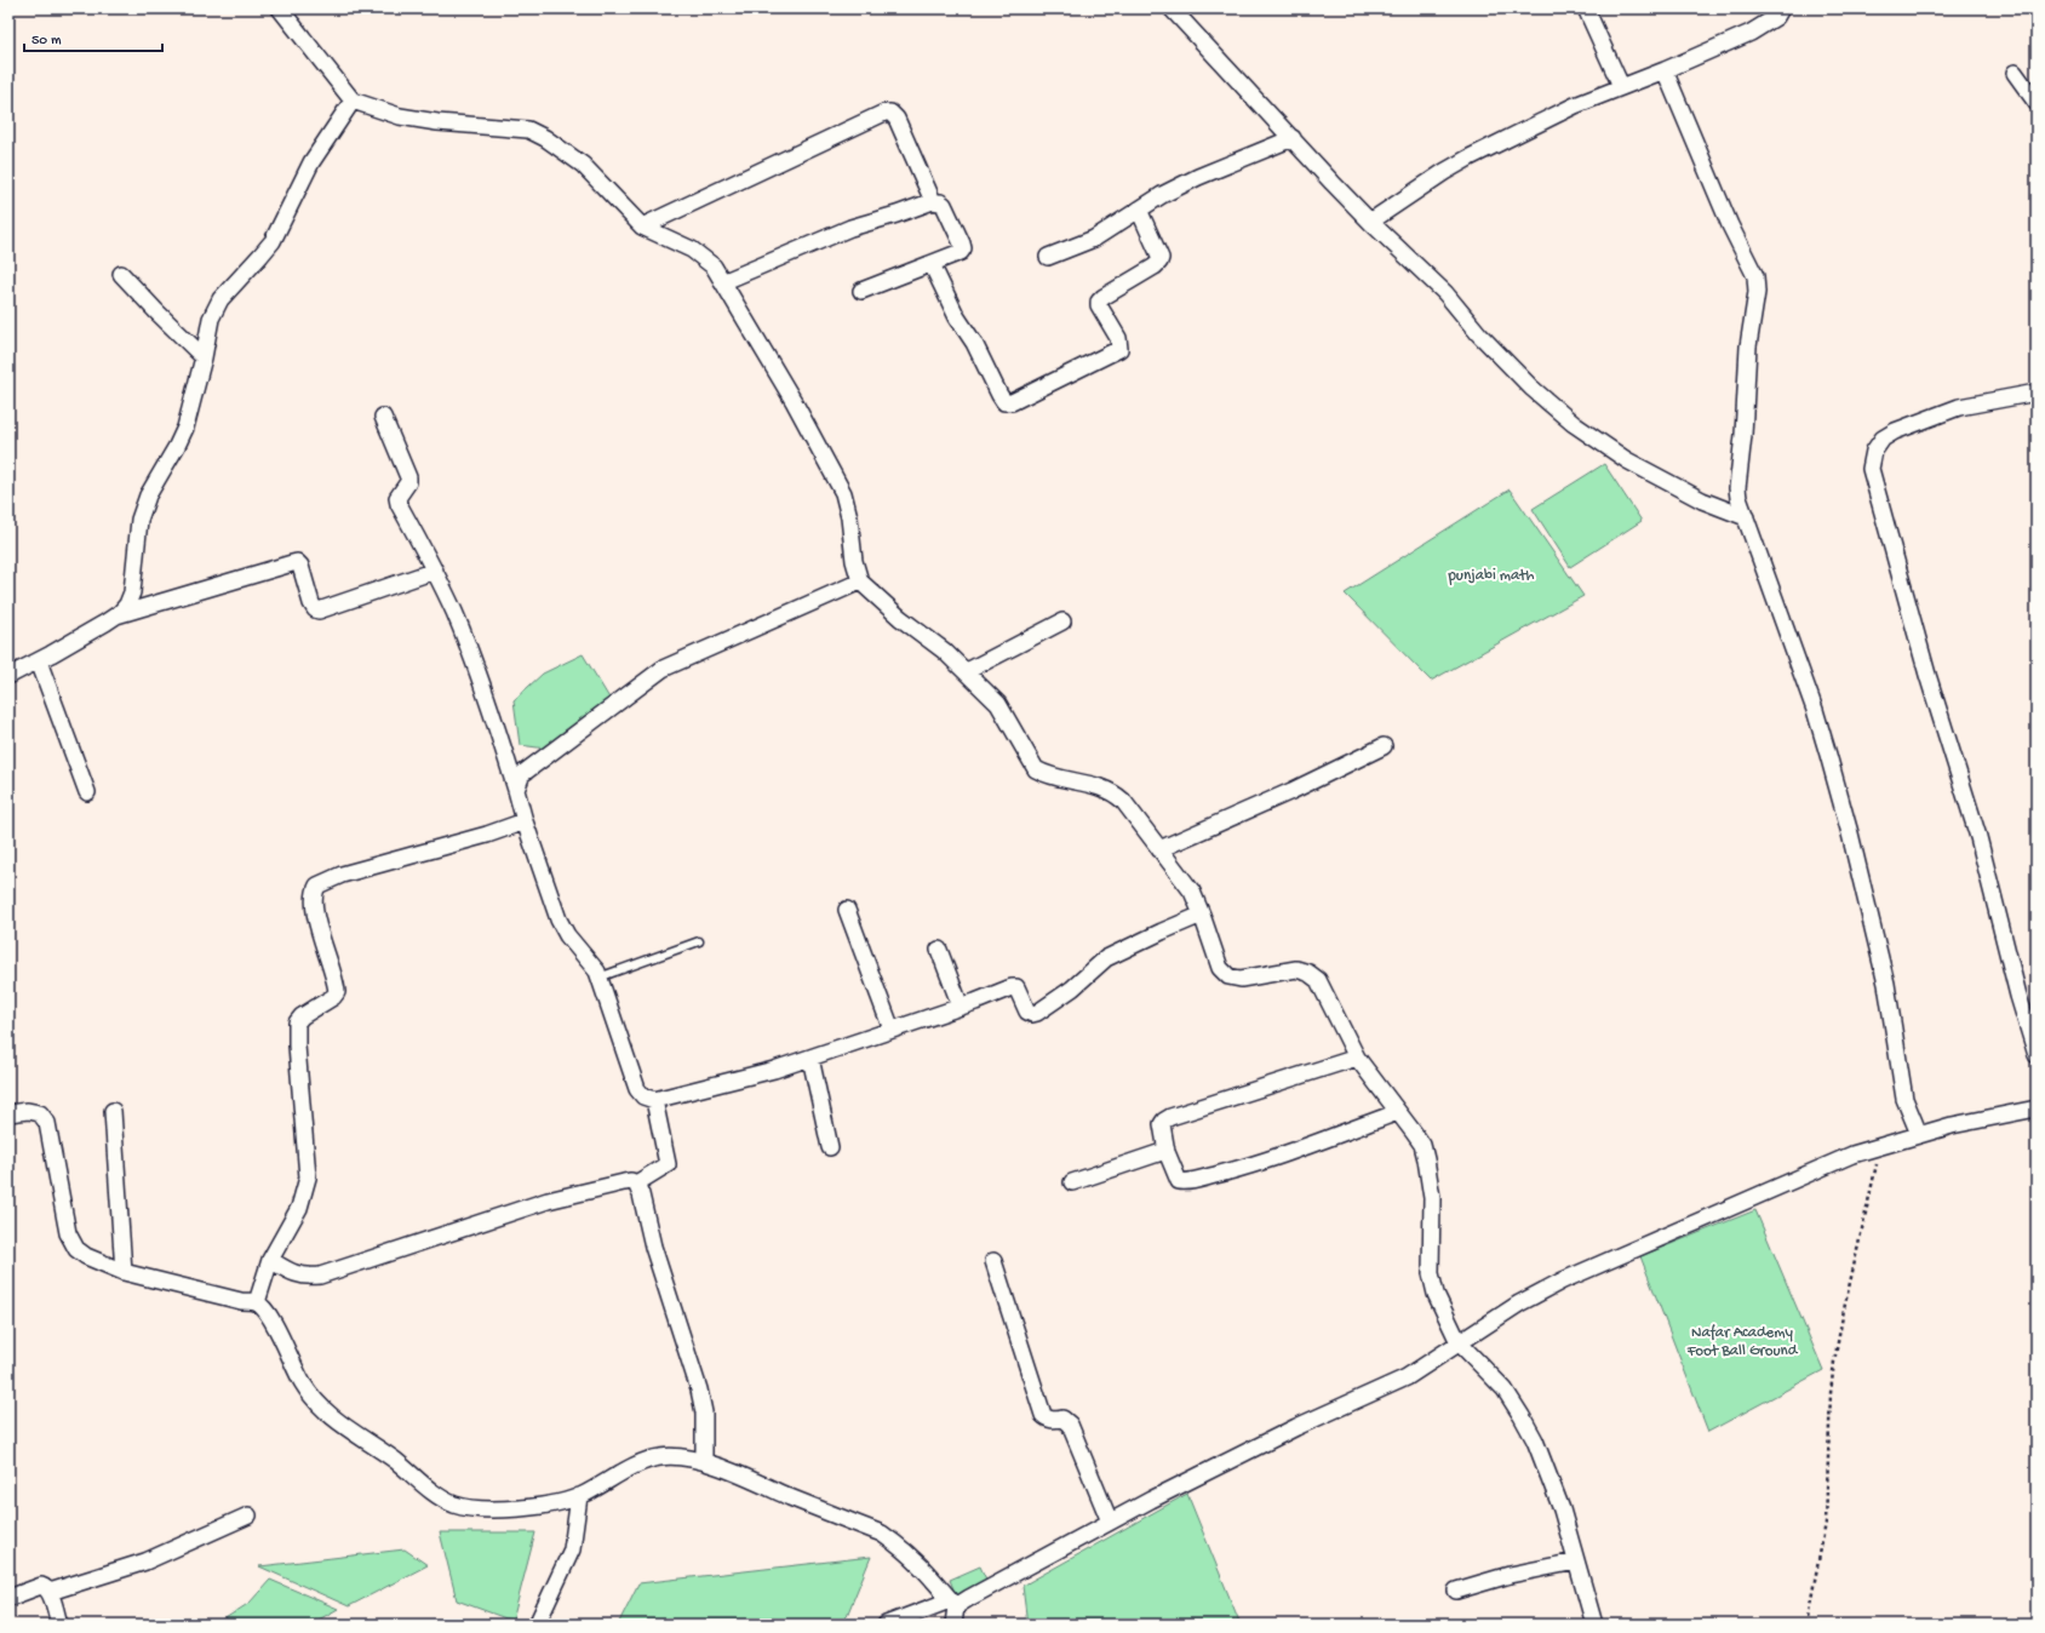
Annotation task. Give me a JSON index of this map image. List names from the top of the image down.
{
  "parks": ["punjabi math", "Nafar Academy Foot Ball Ground"],
  "scale_bar": "50 m"
}
